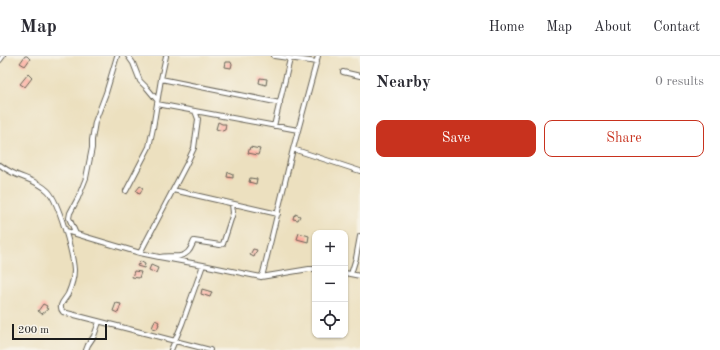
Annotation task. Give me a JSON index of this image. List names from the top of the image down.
{
  "scale_bar": "200 m",
  "page": {
    "header": "Map",
    "nav": [
      "Home",
      "Map",
      "About",
      "Contact"
    ],
    "heading": ["Nearby", "0 results"],
    "buttons": ["Save", "Share"],
    "map_buttons": ["+", "−"],
    "scale": "200 m"
  }
}
